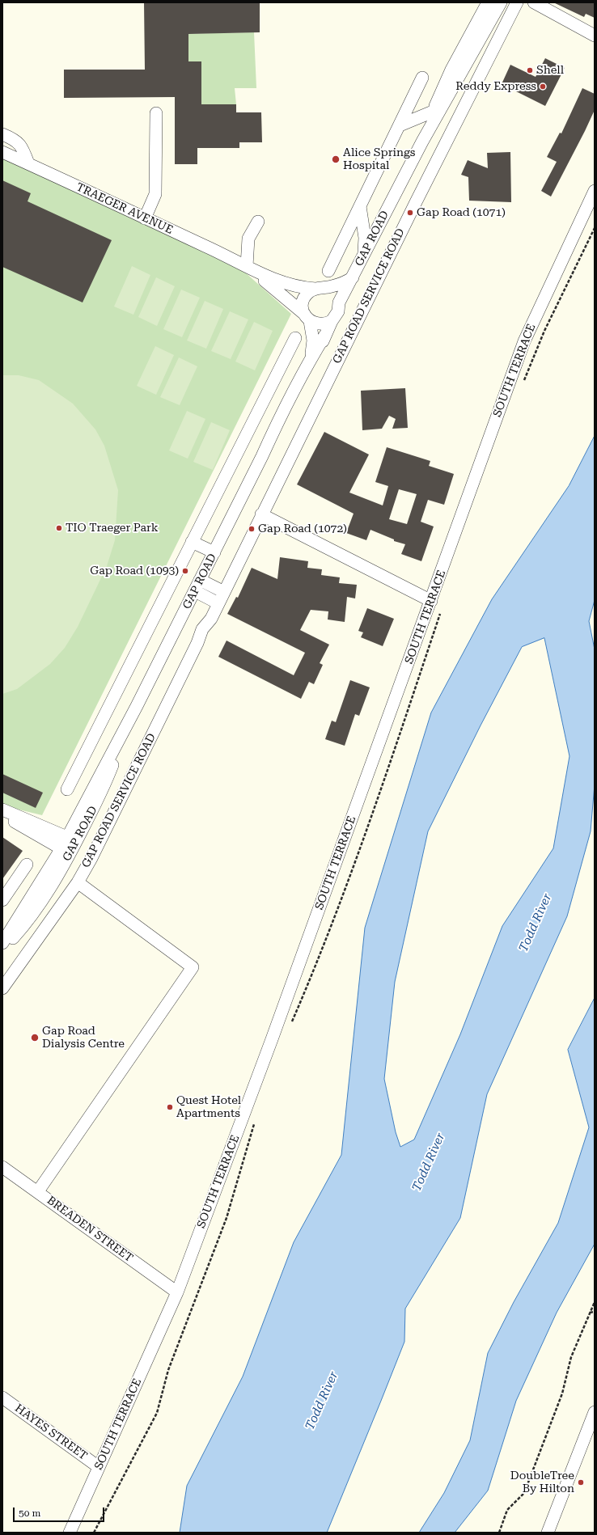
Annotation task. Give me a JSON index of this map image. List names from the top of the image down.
{
  "streets": {
    "street": [
      "TRAEGER AVENUE",
      "GAP ROAD",
      "GAP ROAD SERVICE ROAD",
      "SOUTH TERRACE",
      "BREADEN STREET",
      "HAYES STREET"
    ]
  },
  "crossings": [
    ["TRAEGER AVENUE", "GAP ROAD"],
    ["GAP ROAD", "GAP ROAD SERVICE ROAD"],
    ["SOUTH TERRACE", "BREADEN STREET"],
    ["SOUTH TERRACE", "HAYES STREET"]
  ],
  "water": ["Todd River"],
  "places": [
    "Shell",
    "Reddy Express",
    "Alice Springs Hospital",
    "Gap Road (1071)",
    "TIO Traeger Park",
    "Gap Road (1072)",
    "Gap Road (1093)",
    "Gap Road Dialysis Centre",
    "Quest Hotel Apartments",
    "DoubleTree By Hilton"
  ],
  "scale_bar": "50 m"
}
